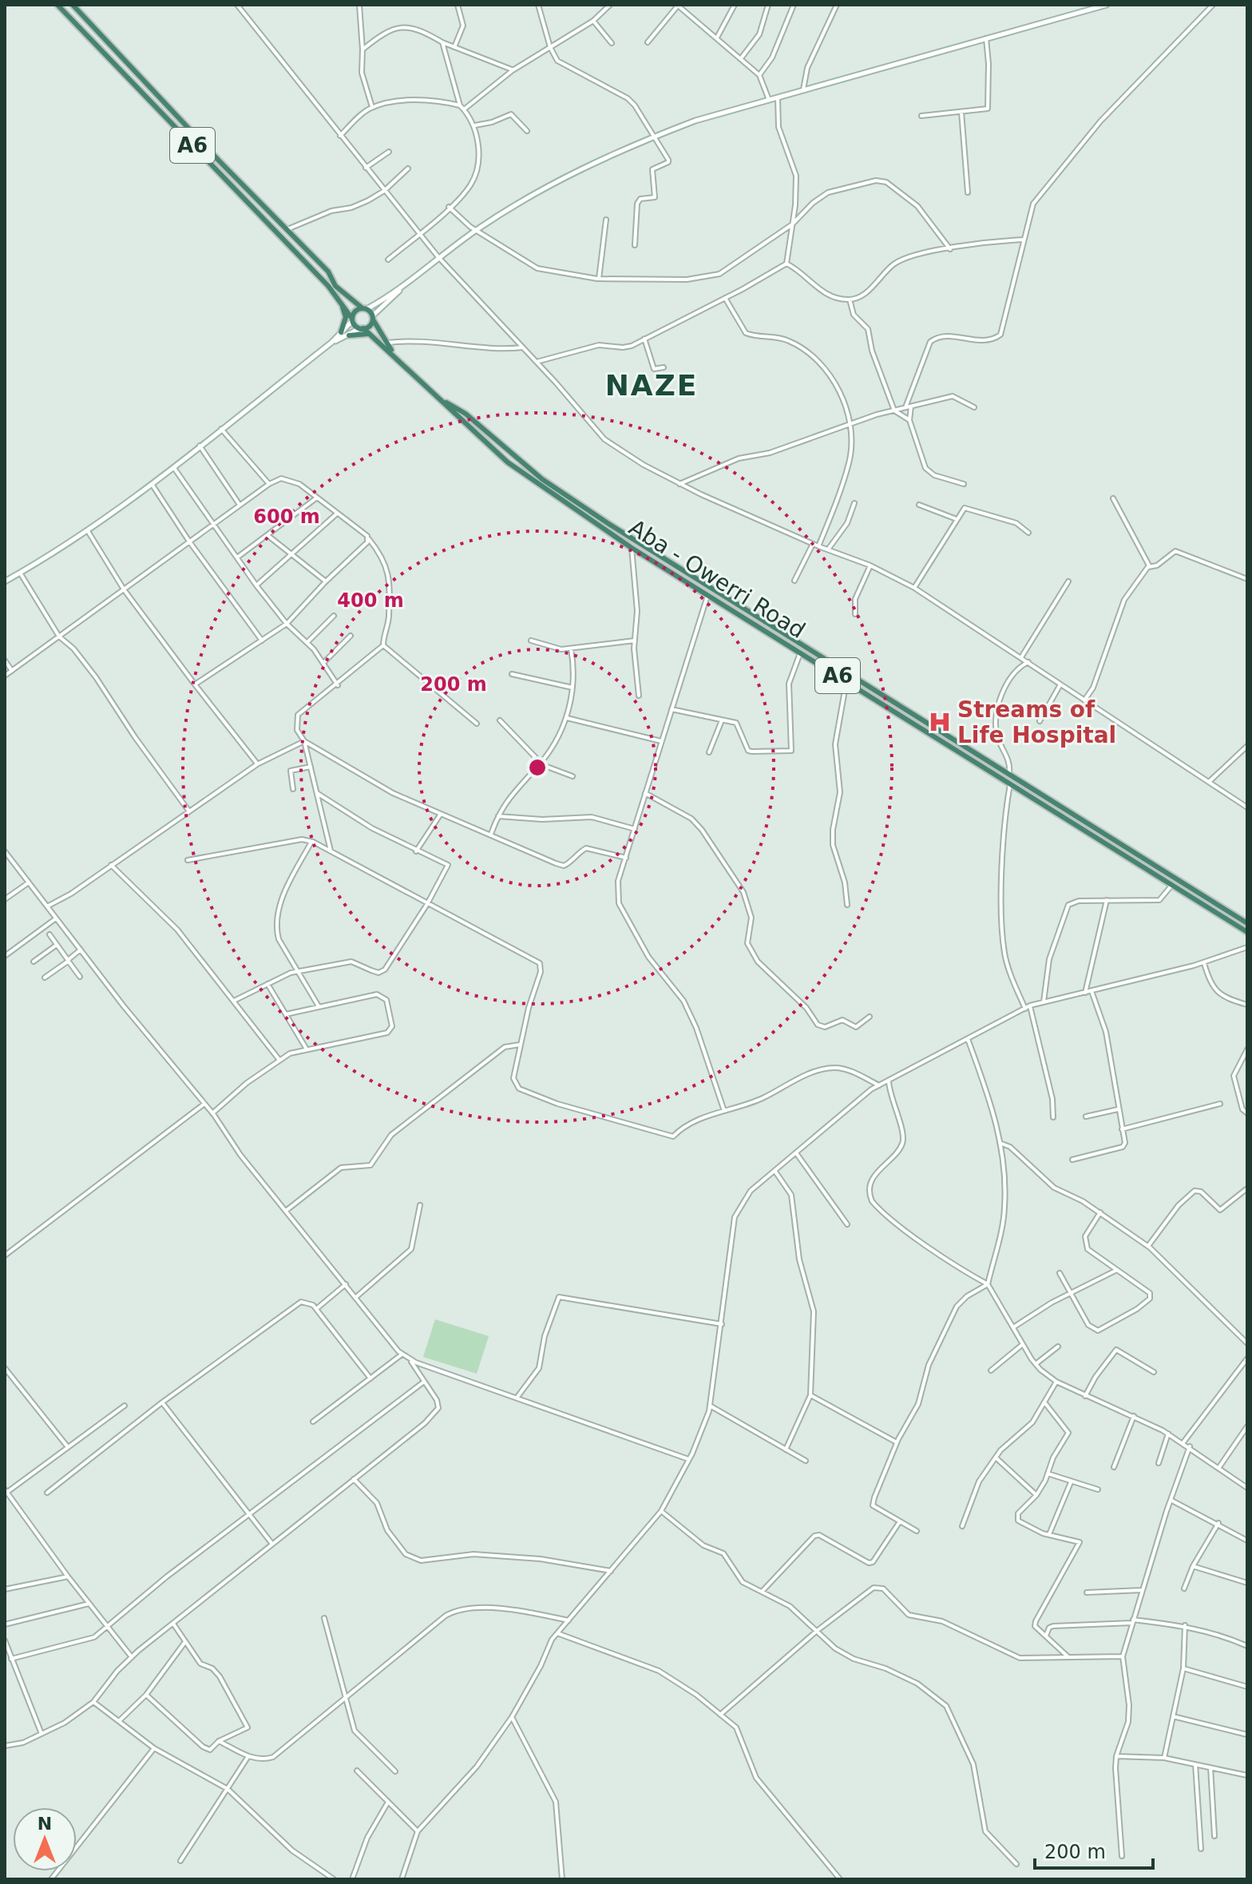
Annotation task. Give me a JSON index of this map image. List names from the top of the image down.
{
  "streets": {
    "highway": ["A6", "Aba - Owerri Road"]
  },
  "districts": ["NAZE"],
  "places": {
    "hospital": ["Streams of Life Hospital"]
  },
  "scale_bar": "200 m",
  "north": "top",
  "rings": ["600 m", "400 m", "200 m"]
}
